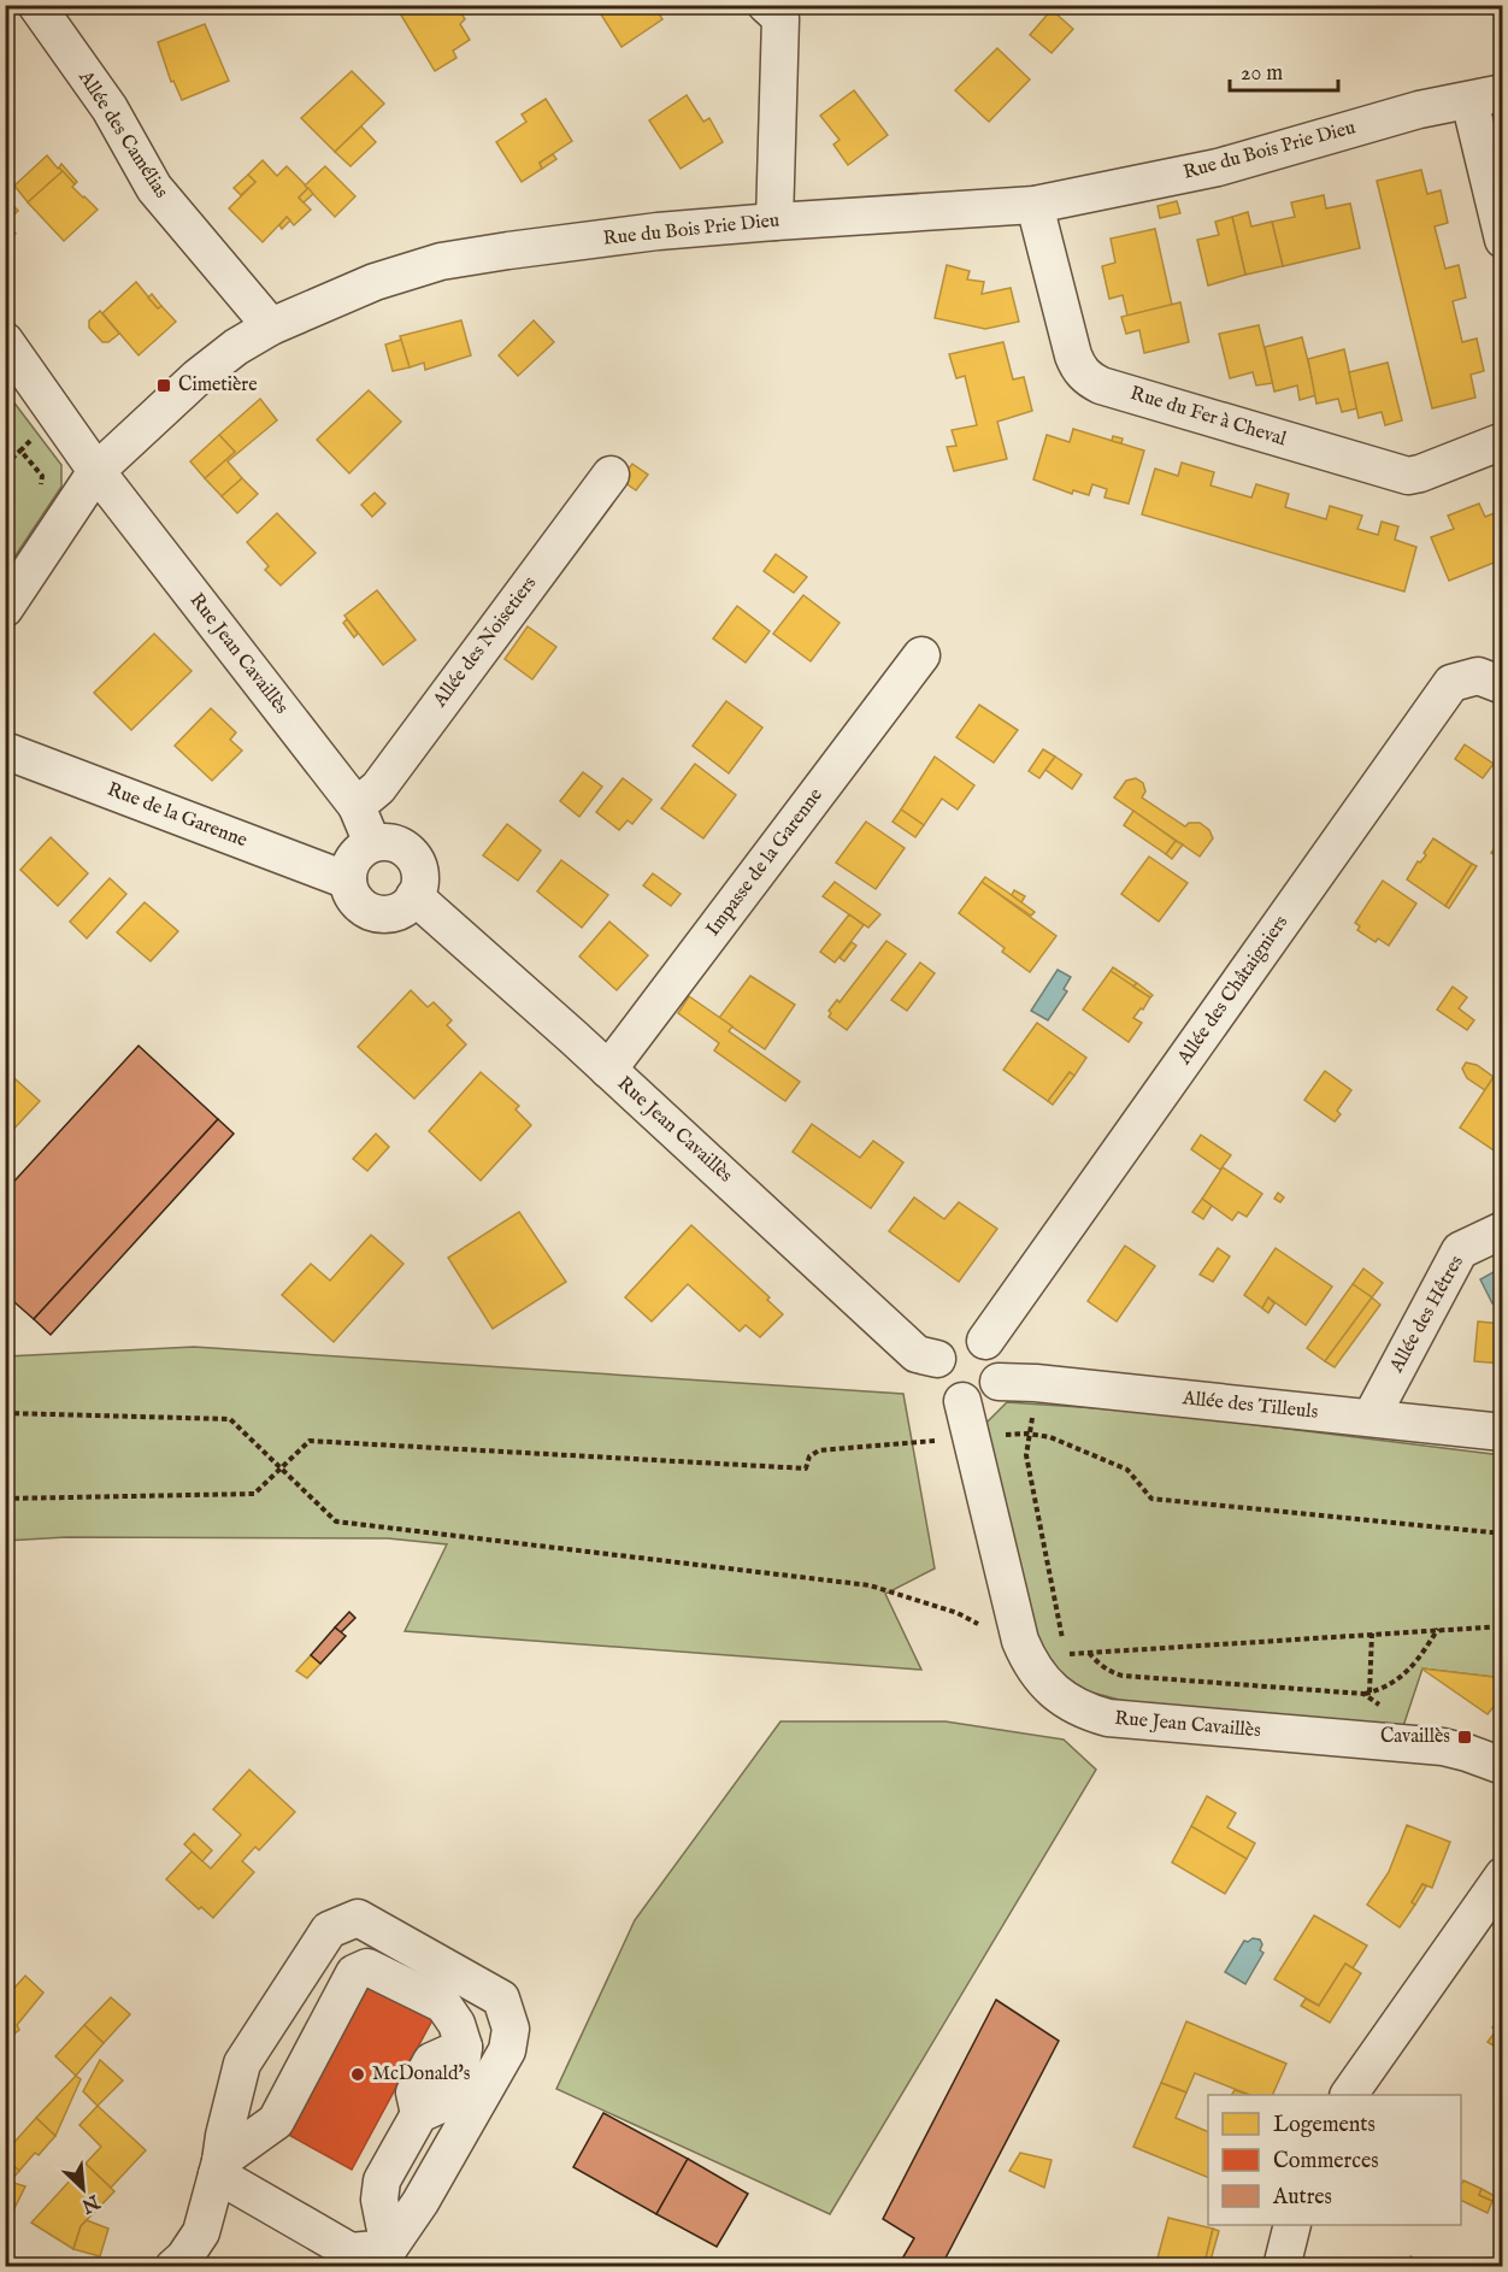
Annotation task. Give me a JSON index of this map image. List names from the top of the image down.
{
  "streets": {
    "street": [
      "Allée des Camélias",
      "Rue du Bois Prie Dieu",
      "Rue du Fer à Cheval",
      "Allée des Noisetiers",
      "Rue Jean Cavaillès",
      "Rue de la Garenne",
      "Impasse de la Garenne",
      "Allée des Châtaigniers",
      "Allée des Hêtres",
      "Allée des Tilleuls"
    ]
  },
  "crossings": [
    ["Allée des Camélias", "Rue du Bois Prie Dieu"],
    ["Rue du Bois Prie Dieu", "Rue du Fer à Cheval"],
    ["Rue du Bois Prie Dieu", "Rue Jean Cavaillès"],
    ["Allée des Noisetiers", "Rue Jean Cavaillès"],
    ["Rue Jean Cavaillès", "Rue de la Garenne"],
    ["Rue Jean Cavaillès", "Impasse de la Garenne"],
    ["Rue Jean Cavaillès", "Allée des Châtaigniers"],
    ["Rue Jean Cavaillès", "Allée des Tilleuls"],
    ["Allée des Châtaigniers", "Allée des Tilleuls"],
    ["Allée des Hêtres", "Allée des Tilleuls"]
  ],
  "places": {
    "transit": ["Cimetière", "Cavaillès"],
    "other": ["McDonald's"]
  },
  "legend": ["Logements", "Commerces", "Autres"],
  "scale_bar": "20 m",
  "north": "bottom right"
}
